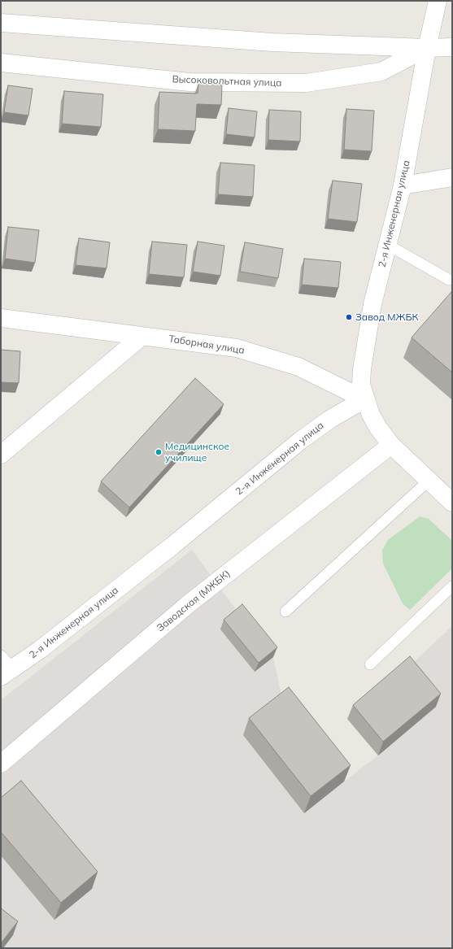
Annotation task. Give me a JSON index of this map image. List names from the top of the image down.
{
  "streets": {
    "street": [
      "Высоковольтная улица",
      "2-я Инженерная улица",
      "Таборная улица",
      "Заводская (МЖБК)"
    ]
  },
  "crossings": [
    ["Высоковольтная улица", "2-я Инженерная улица"],
    ["2-я Инженерная улица", "Таборная улица"]
  ],
  "places": ["Завод МЖБК", "Медицинское училище"]
}
